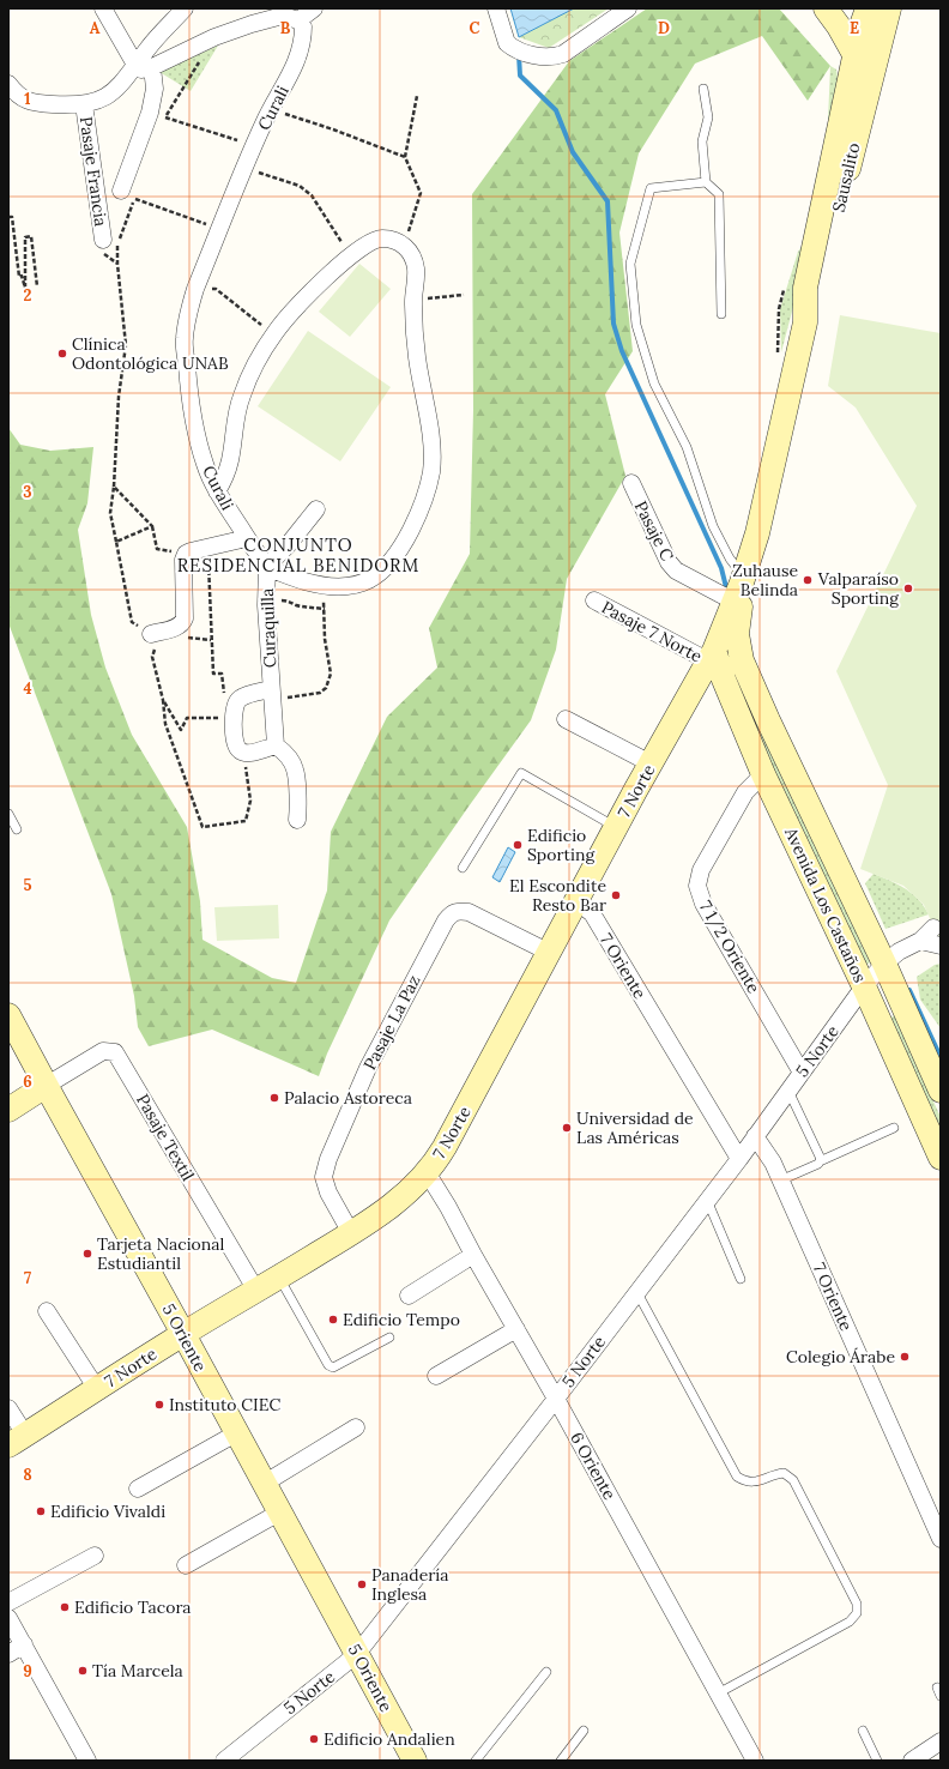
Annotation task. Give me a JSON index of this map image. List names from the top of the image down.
{
  "streets": {
    "main road": [
      "Sausalito",
      "7 Norte",
      "Avenida Los Castaños",
      "5 Oriente"
    ],
    "street": [
      "Curali",
      "Pasaje Francia",
      "Pasaje C",
      "Curaquilla",
      "Pasaje 7 Norte",
      "7 1/2 Oriente",
      "7 Oriente",
      "Pasaje La Paz",
      "5 Norte",
      "Pasaje Textil",
      "6 Oriente"
    ]
  },
  "crossings": [
    ["Curali", "Curaquilla"],
    ["Sausalito", "Pasaje C"],
    ["Sausalito", "Pasaje 7 Norte"],
    ["Sausalito", "7 Norte"],
    ["Sausalito", "Avenida Los Castaños"],
    ["Pasaje 7 Norte", "7 Norte"],
    ["Pasaje 7 Norte", "Avenida Los Castaños"],
    ["7 Norte", "Avenida Los Castaños"],
    ["7 Norte", "7 Oriente"],
    ["7 Norte", "Pasaje La Paz"],
    ["7 Norte", "Pasaje Textil"],
    ["7 Norte", "5 Oriente"],
    ["7 Norte", "6 Oriente"],
    ["Avenida Los Castaños", "7 1/2 Oriente"],
    ["Avenida Los Castaños", "5 Norte"],
    ["7 1/2 Oriente", "5 Norte"],
    ["7 Oriente", "5 Norte"],
    ["5 Norte", "5 Oriente"],
    ["5 Norte", "6 Oriente"],
    ["Pasaje Textil", "5 Oriente"]
  ],
  "districts": ["CONJUNTO RESIDENCIAL BENIDORM"],
  "places": [
    "Clínica Odontológica UNAB",
    "Zuhause Belinda",
    "Valparaíso Sporting",
    "Edificio Sporting",
    "El Escondite Resto Bar",
    "Palacio Astoreca",
    "Universidad de Las Américas",
    "Tarjeta Nacional Estudiantil",
    "Edificio Tempo",
    "Colegio Árabe",
    "Instituto CIEC",
    "Edificio Vivaldi",
    "Panadería Inglesa",
    "Edificio Tacora",
    "Tía Marcela",
    "Edificio Andalien"
  ],
  "grid": {
    "columns": [
      "A",
      "B",
      "C",
      "D",
      "E"
    ],
    "rows": [
      "1",
      "2",
      "3",
      "4",
      "5",
      "6",
      "7",
      "8",
      "9"
    ]
  }
}
